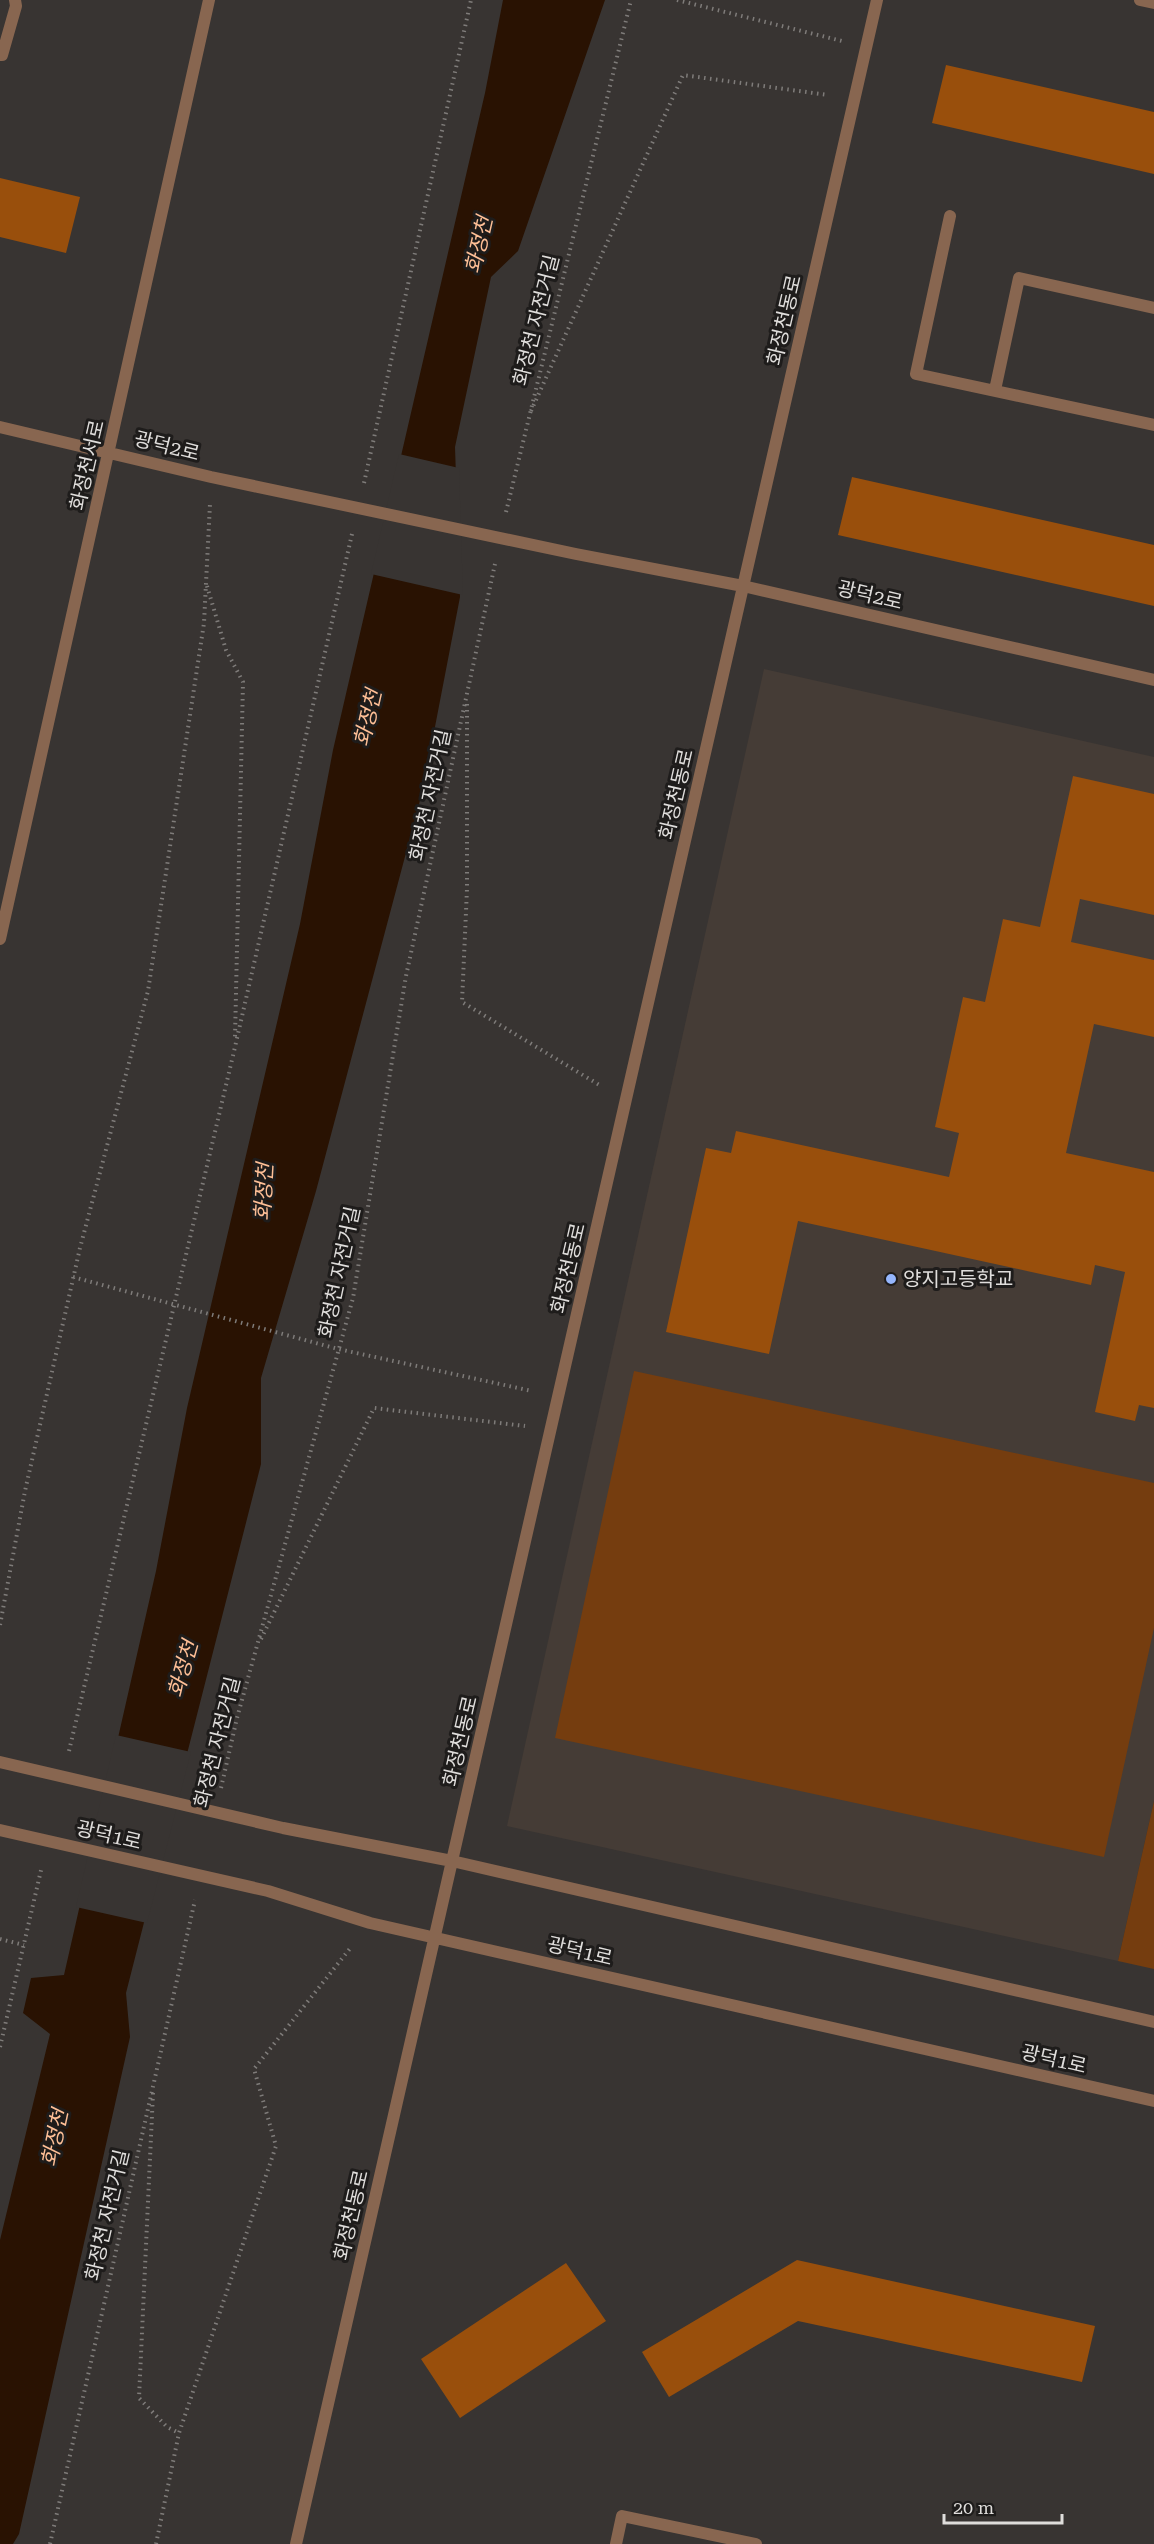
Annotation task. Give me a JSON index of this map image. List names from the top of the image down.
{
  "streets": {
    "street": [
      "화정천동로",
      "광덕2로",
      "화정천서로",
      "광덕1로"
    ],
    "path": ["화정천 자전거길"]
  },
  "crossings": [
    ["화정천동로", "광덕2로"],
    ["화정천동로", "광덕1로"],
    ["광덕2로", "화정천서로"]
  ],
  "water": ["화정천"],
  "places": ["양지고등학교"],
  "scale_bar": "20 m"
}
